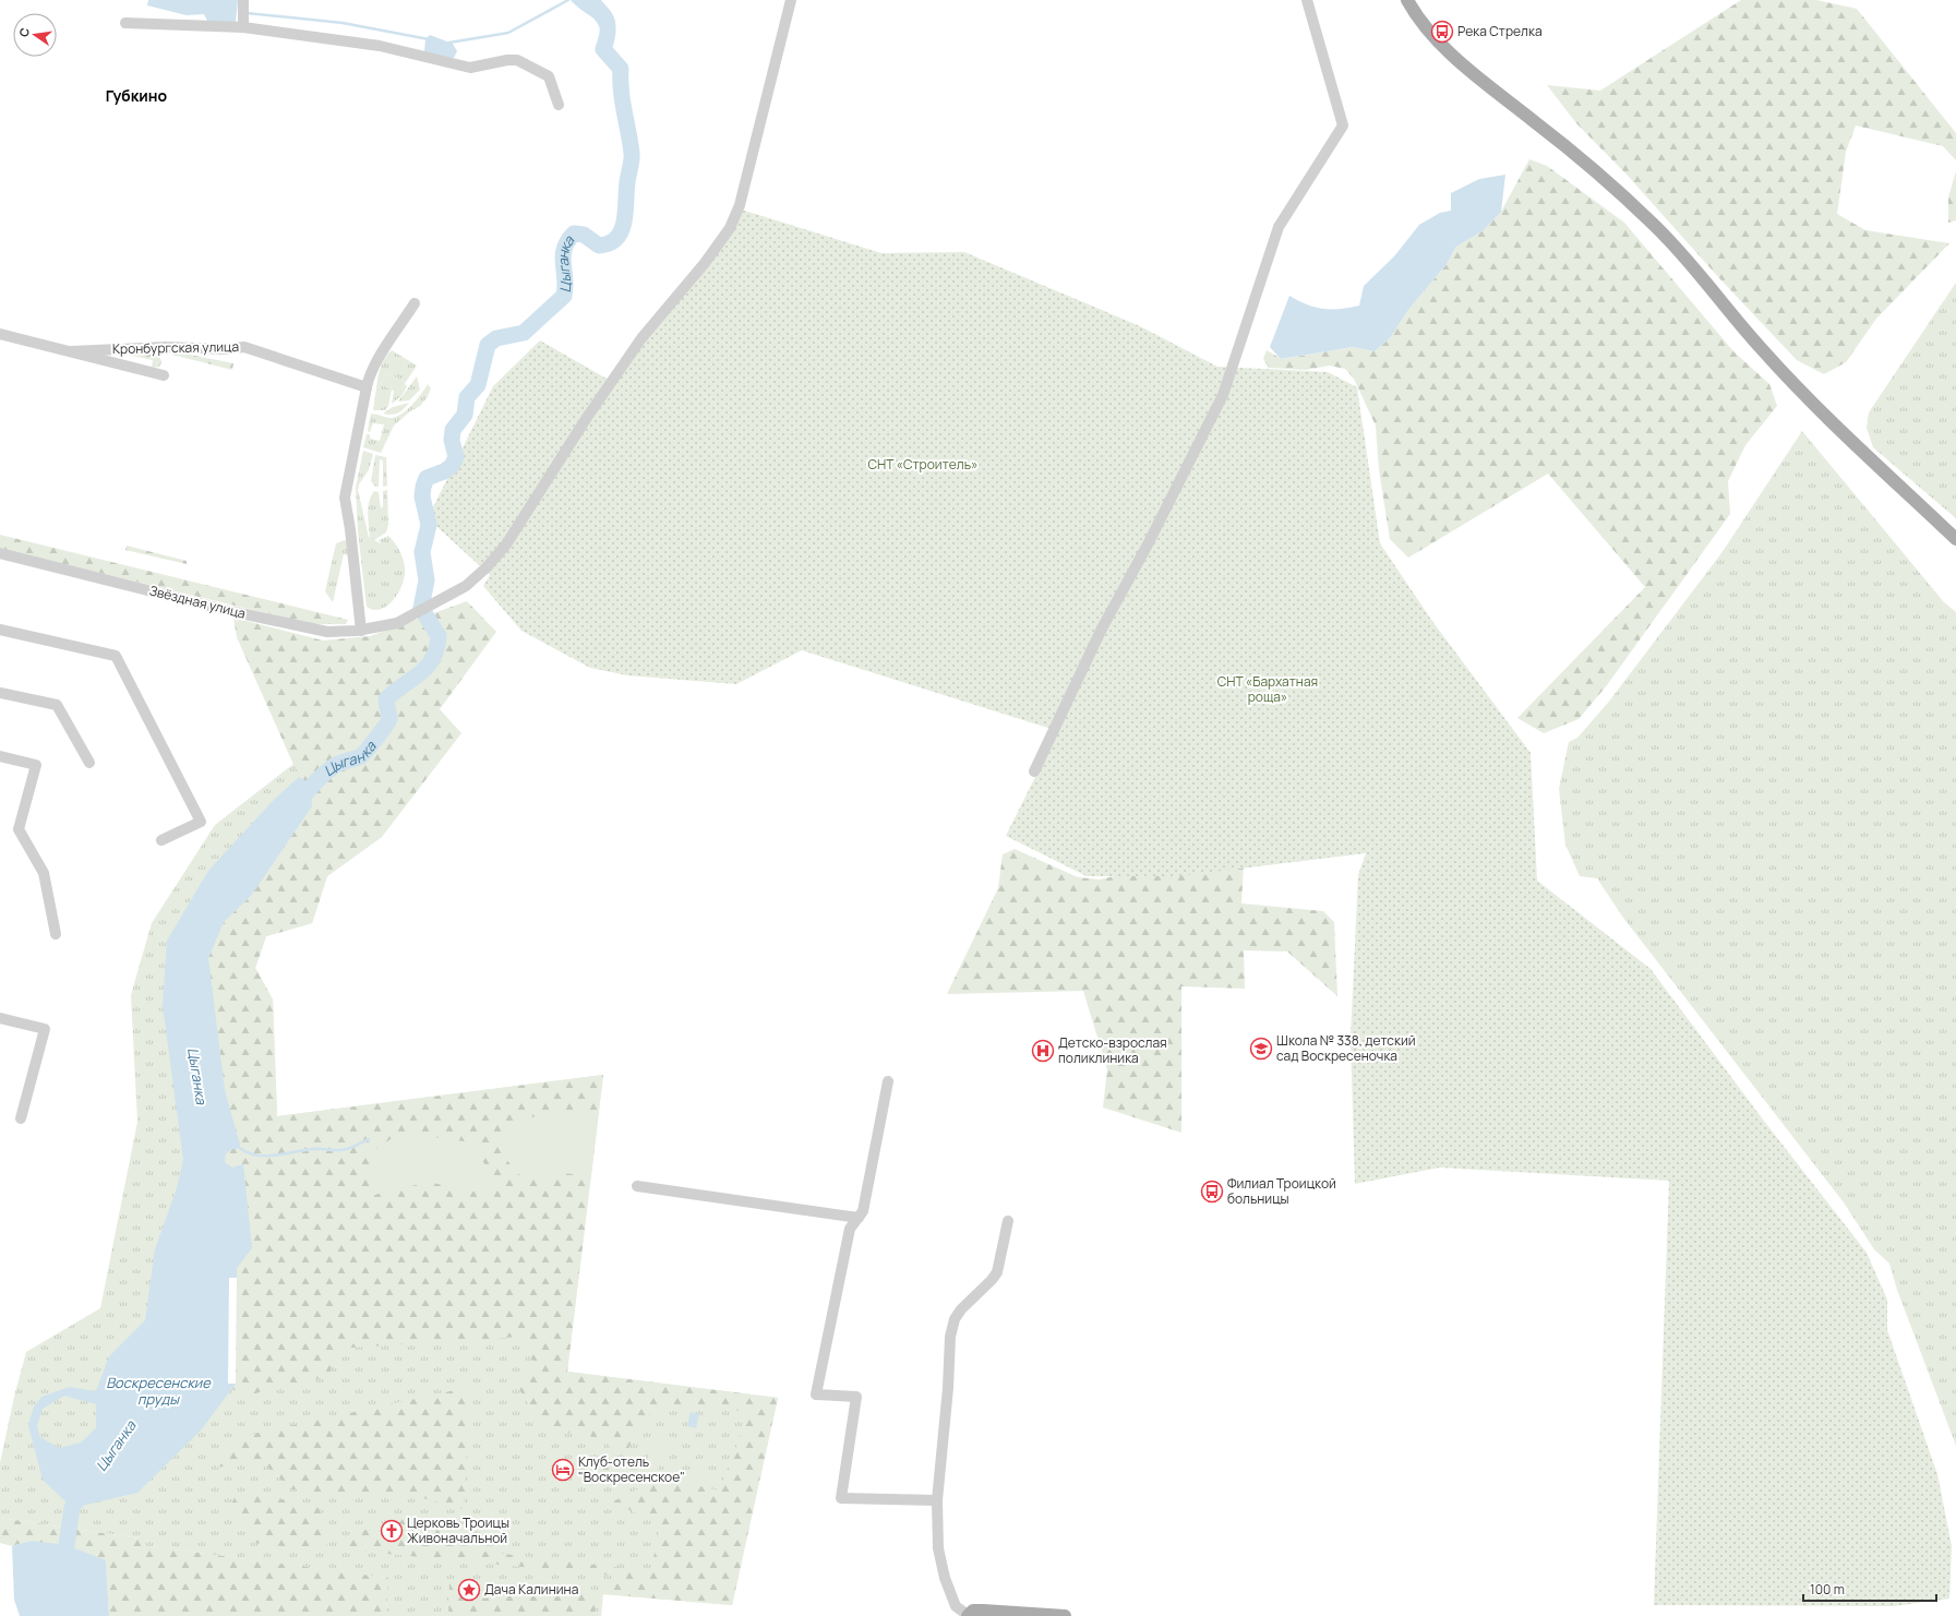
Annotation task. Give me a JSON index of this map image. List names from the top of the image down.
{
  "streets": {
    "street": ["Кронбургская улица", "Звёздная улица"]
  },
  "districts": ["Губкино"],
  "water": ["Цыганка", "Воскресенские пруды"],
  "parks": ["СНТ «Строитель»", "СНТ «Бархатная роща»"],
  "places": {
    "bus stop": ["Река Стрелка", "Филиал Троицкой больницы"],
    "school or university": ["Школа № 338, детский сад Воскресеночка"],
    "hospital": ["Детско-взрослая поликлиника"],
    "hotel": ["Клуб-отель \"Воскресенское\""],
    "church": ["Церковь Троицы Живоначальной"],
    "place": ["Дача Калинина"]
  },
  "scale_bar": "100 m",
  "north": "left"
}
